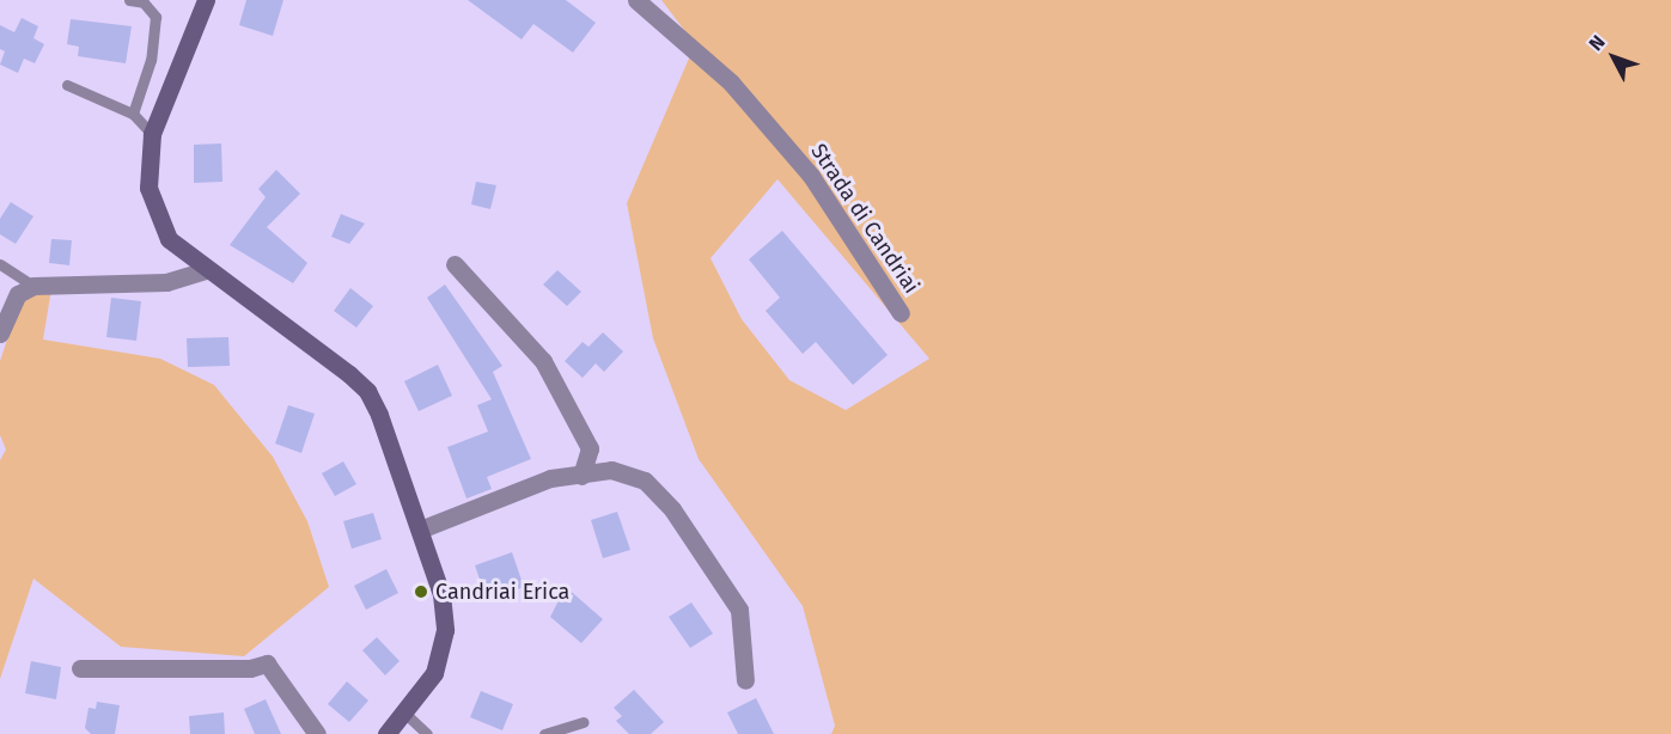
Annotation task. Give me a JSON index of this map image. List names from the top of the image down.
{
  "streets": {
    "street": ["Strada di Candriai"]
  },
  "places": ["Candriai Erica"],
  "north": "top left"
}
